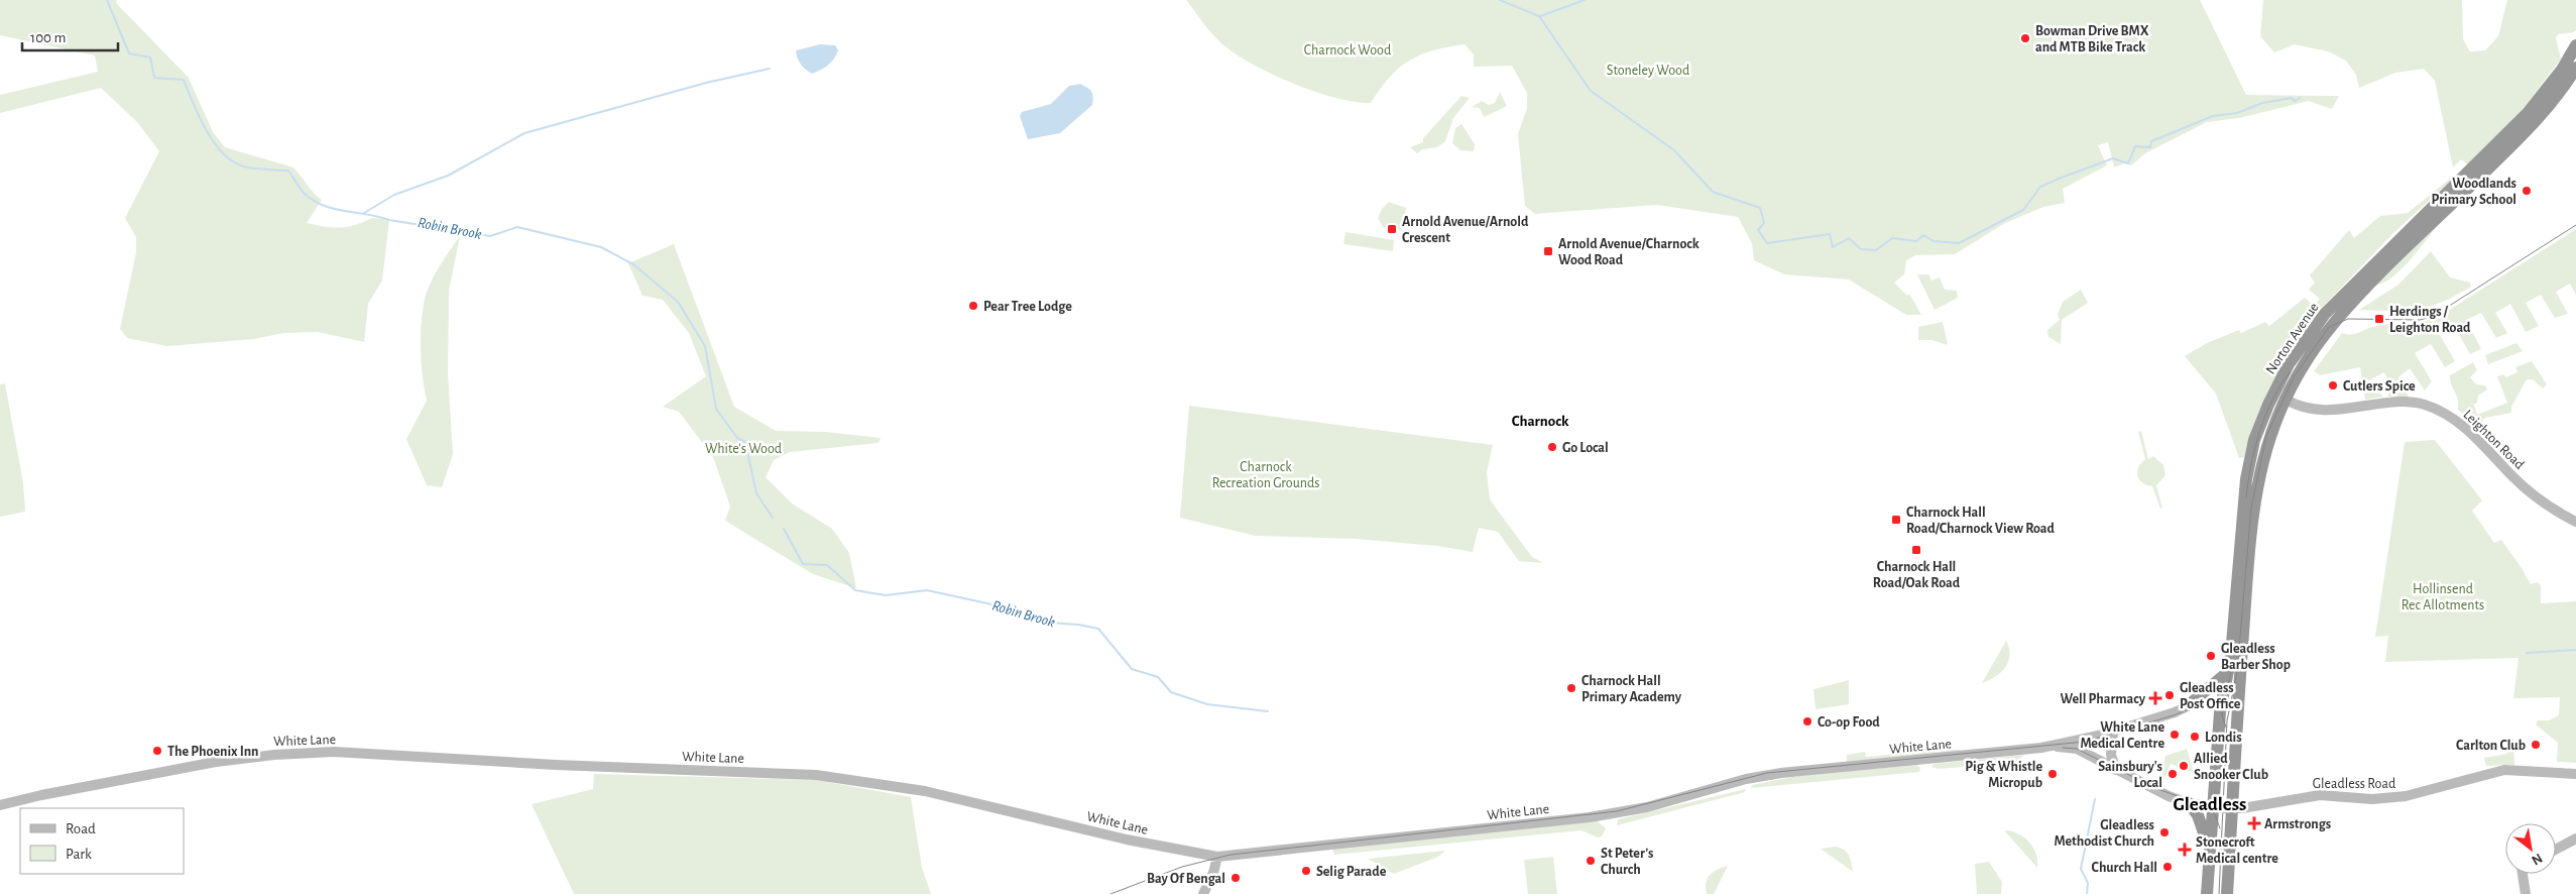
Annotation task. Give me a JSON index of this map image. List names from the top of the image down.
{
  "streets": {
    "highway": ["Norton Avenue"],
    "main road": ["Leighton Road", "White Lane", "Gleadless Road"]
  },
  "crossings": [
    ["Norton Avenue", "Leighton Road"],
    ["Norton Avenue", "Gleadless Road"],
    ["White Lane", "Gleadless Road"]
  ],
  "districts": ["Charnock", "Gleadless"],
  "water": ["Robin Brook"],
  "parks": [
    "Charnock Wood",
    "Stoneley Wood",
    "White's Wood",
    "Charnock Recreation Grounds",
    "Hollinsend Rec Allotments"
  ],
  "places": {
    "other": [
      "Bowman Drive BMX and MTB Bike Track",
      "Woodlands Primary School",
      "Pear Tree Lodge",
      "Cutlers Spice",
      "Go Local",
      "Gleadless Barber Shop",
      "Charnock Hall Primary Academy",
      "Gleadless Post Office",
      "Co-op Food",
      "White Lane Medical Centre",
      "Londis",
      "Carlton Club",
      "The Phoenix Inn",
      "Allied Snooker Club",
      "Pig & Whistle Micropub",
      "Sainsbury's Local",
      "Gleadless Methodist Church",
      "St Peter’s Church",
      "Church Hall",
      "Selig Parade",
      "Bay Of Bengal"
    ],
    "transit": [
      "Arnold Avenue/Arnold Crescent",
      "Arnold Avenue/Charnock Wood Road",
      "Herdings / Leighton Road",
      "Charnock Hall Road/Charnock View Road",
      "Charnock Hall Road/Oak Road"
    ],
    "health": ["Well Pharmacy", "Armstrongs", "Stonecroft Medical centre"]
  },
  "legend": ["Road", "Park"],
  "scale_bar": "100 m",
  "north": "bottom right"
}
